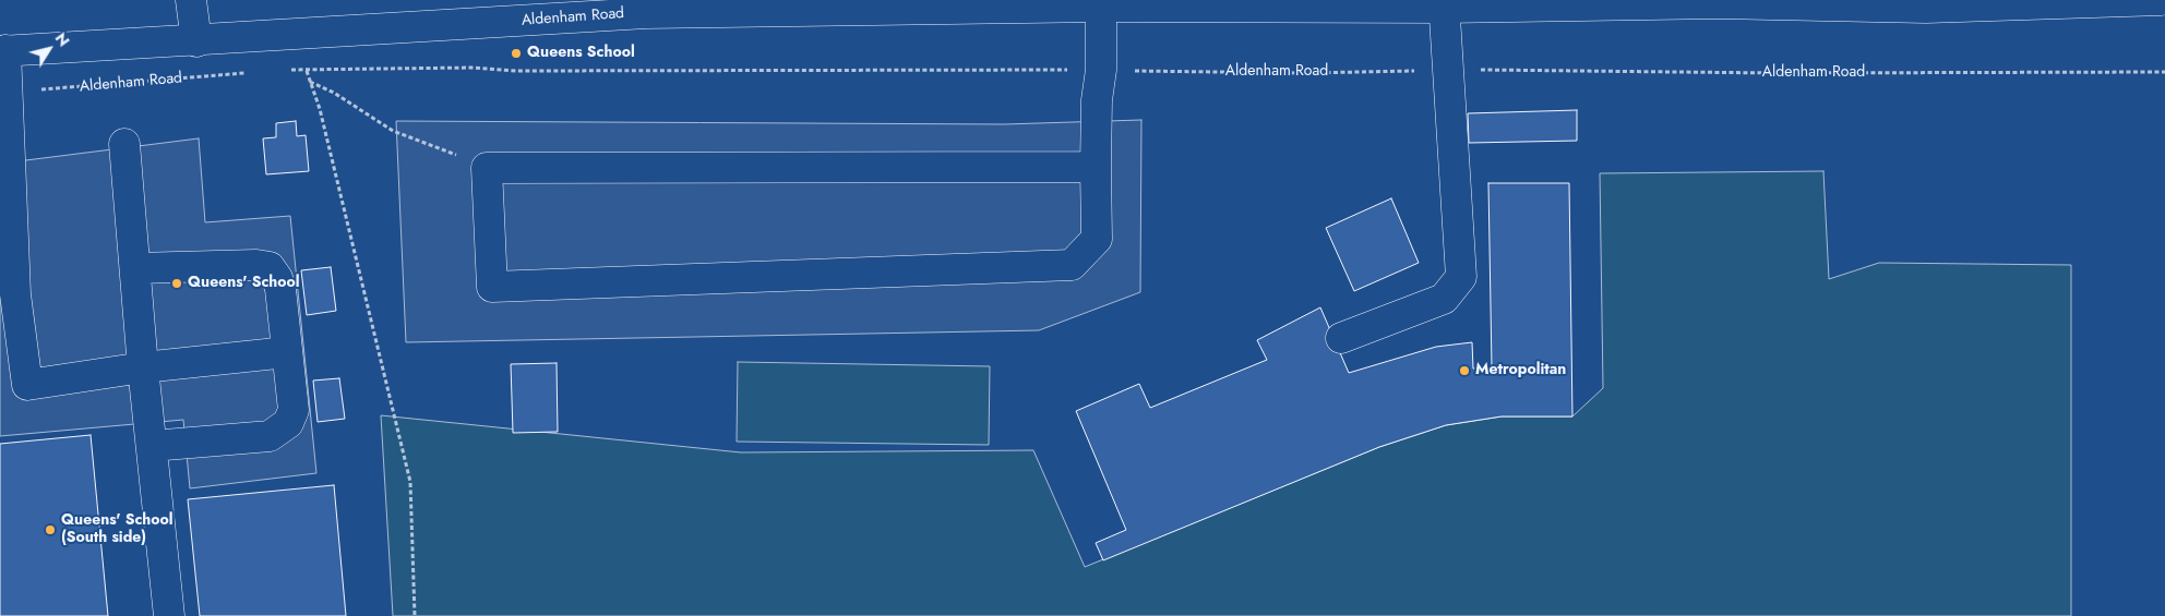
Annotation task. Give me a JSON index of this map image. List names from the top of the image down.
{
  "streets": {
    "main road": ["Aldenham Road"]
  },
  "places": [
    "Queens School",
    "Queens' School",
    "Metropolitan",
    "Queens' School (South side)"
  ],
  "north": "top right"
}
